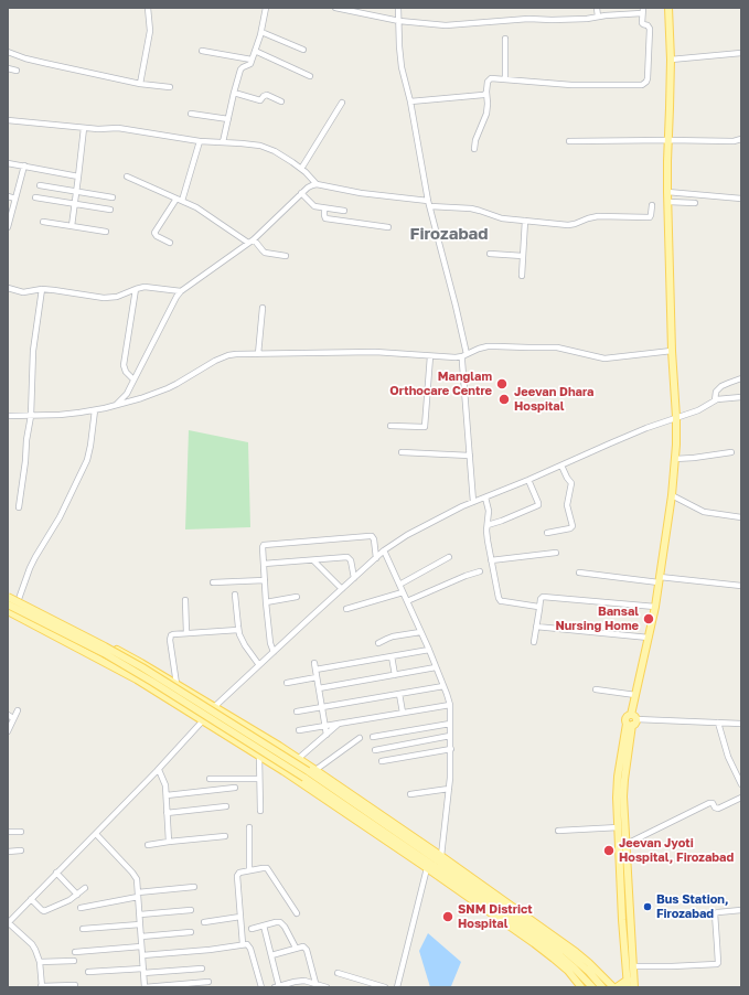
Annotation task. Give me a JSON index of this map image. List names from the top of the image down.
{
  "districts": ["Firozabad"],
  "places": [
    "Manglam Orthocare Centre",
    "Jeevan Dhara Hospital",
    "Bansal Nursing Home",
    "Jeevan Jyoti Hospital, Firozabad",
    "Bus Station, Firozabad",
    "SNM District Hospital"
  ]
}
